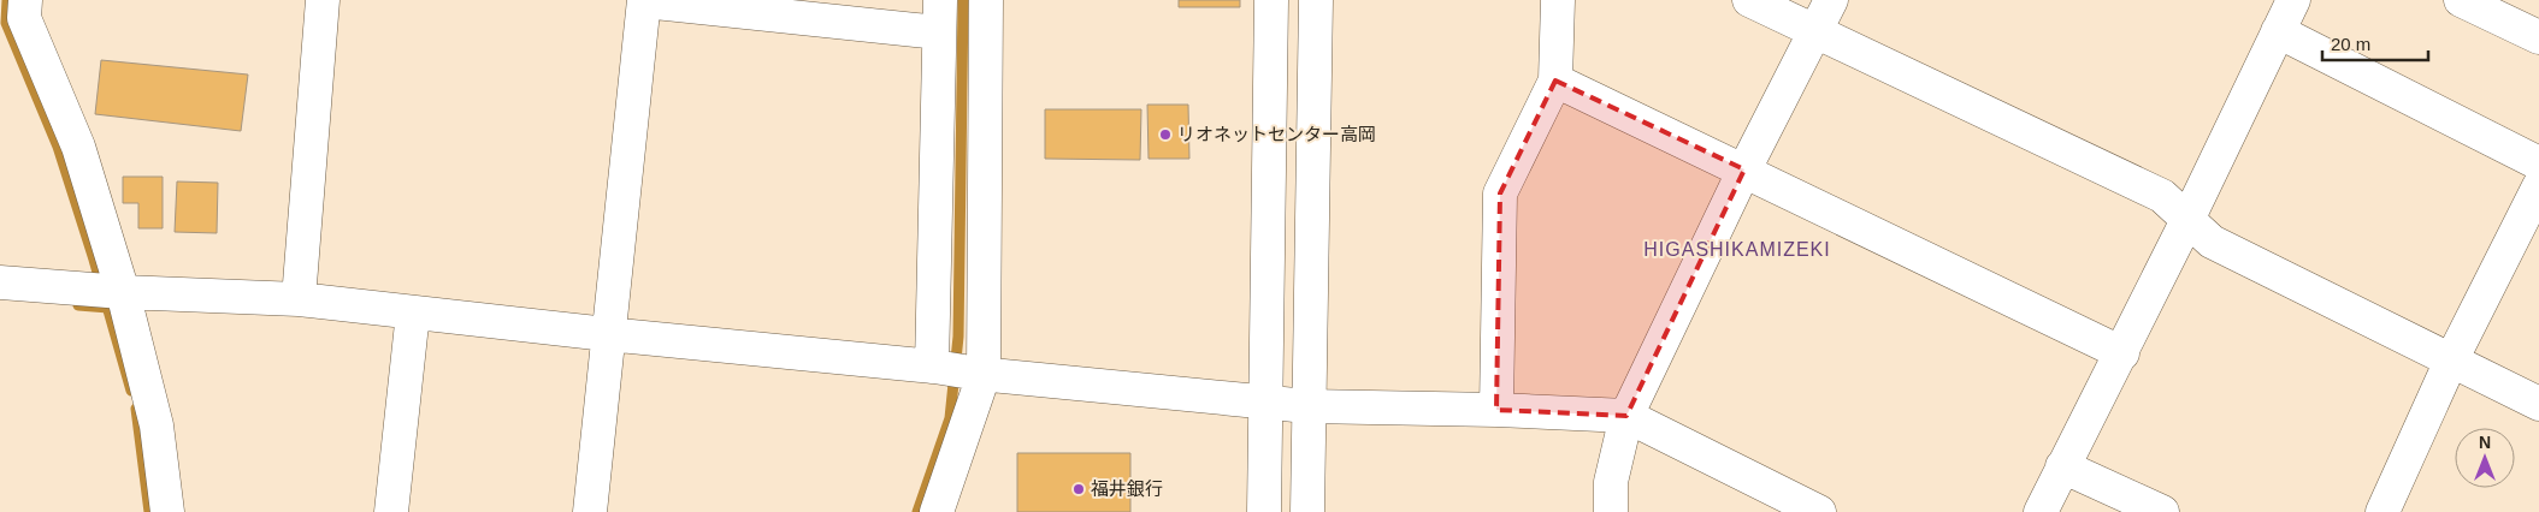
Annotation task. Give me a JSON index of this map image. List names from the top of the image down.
{
  "districts": ["HIGASHIKAMIZEKI"],
  "places": ["リオネットセンター高岡", "福井銀行"],
  "scale_bar": "20 m",
  "north": "top"
}
